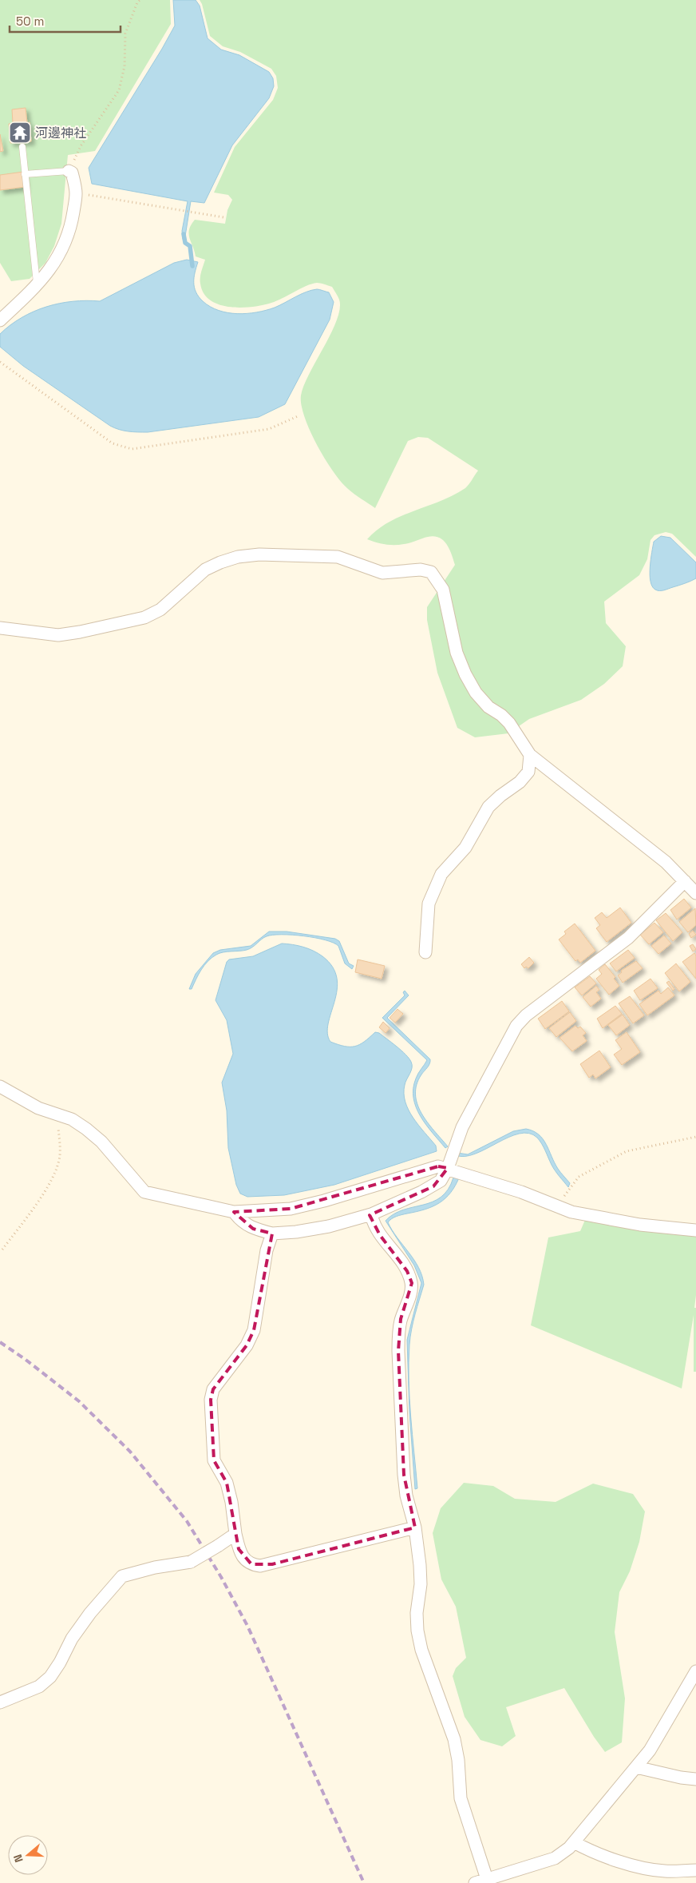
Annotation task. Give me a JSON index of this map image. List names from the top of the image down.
{
  "places": {
    "temple": ["河邊神社"]
  },
  "scale_bar": "50 m",
  "north": "left"
}
